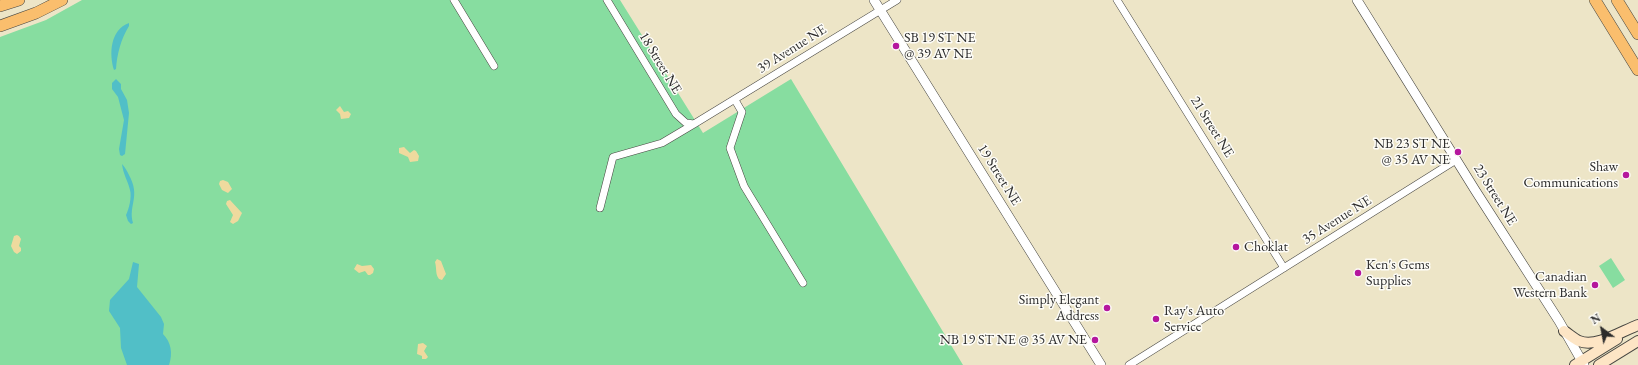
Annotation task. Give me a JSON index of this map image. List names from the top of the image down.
{
  "streets": {
    "street": [
      "39 Avenue NE",
      "18 Street NE",
      "21 Street NE",
      "19 Street NE",
      "23 Street NE",
      "35 Avenue NE"
    ]
  },
  "crossings": [
    ["39 Avenue NE", "18 Street NE"],
    ["39 Avenue NE", "19 Street NE"],
    ["21 Street NE", "35 Avenue NE"],
    ["23 Street NE", "35 Avenue NE"]
  ],
  "places": [
    "SB 19 ST NE @ 39 AV NE",
    "NB 23 ST NE @ 35 AV NE",
    "Shaw Communications",
    "Choklat",
    "Ken's Gems Supplies",
    "Canadian Western Bank",
    "Simply Elegant Address",
    "Ray's Auto Service",
    "NB 19 ST NE @ 35 AV NE"
  ],
  "north": "top left"
}
